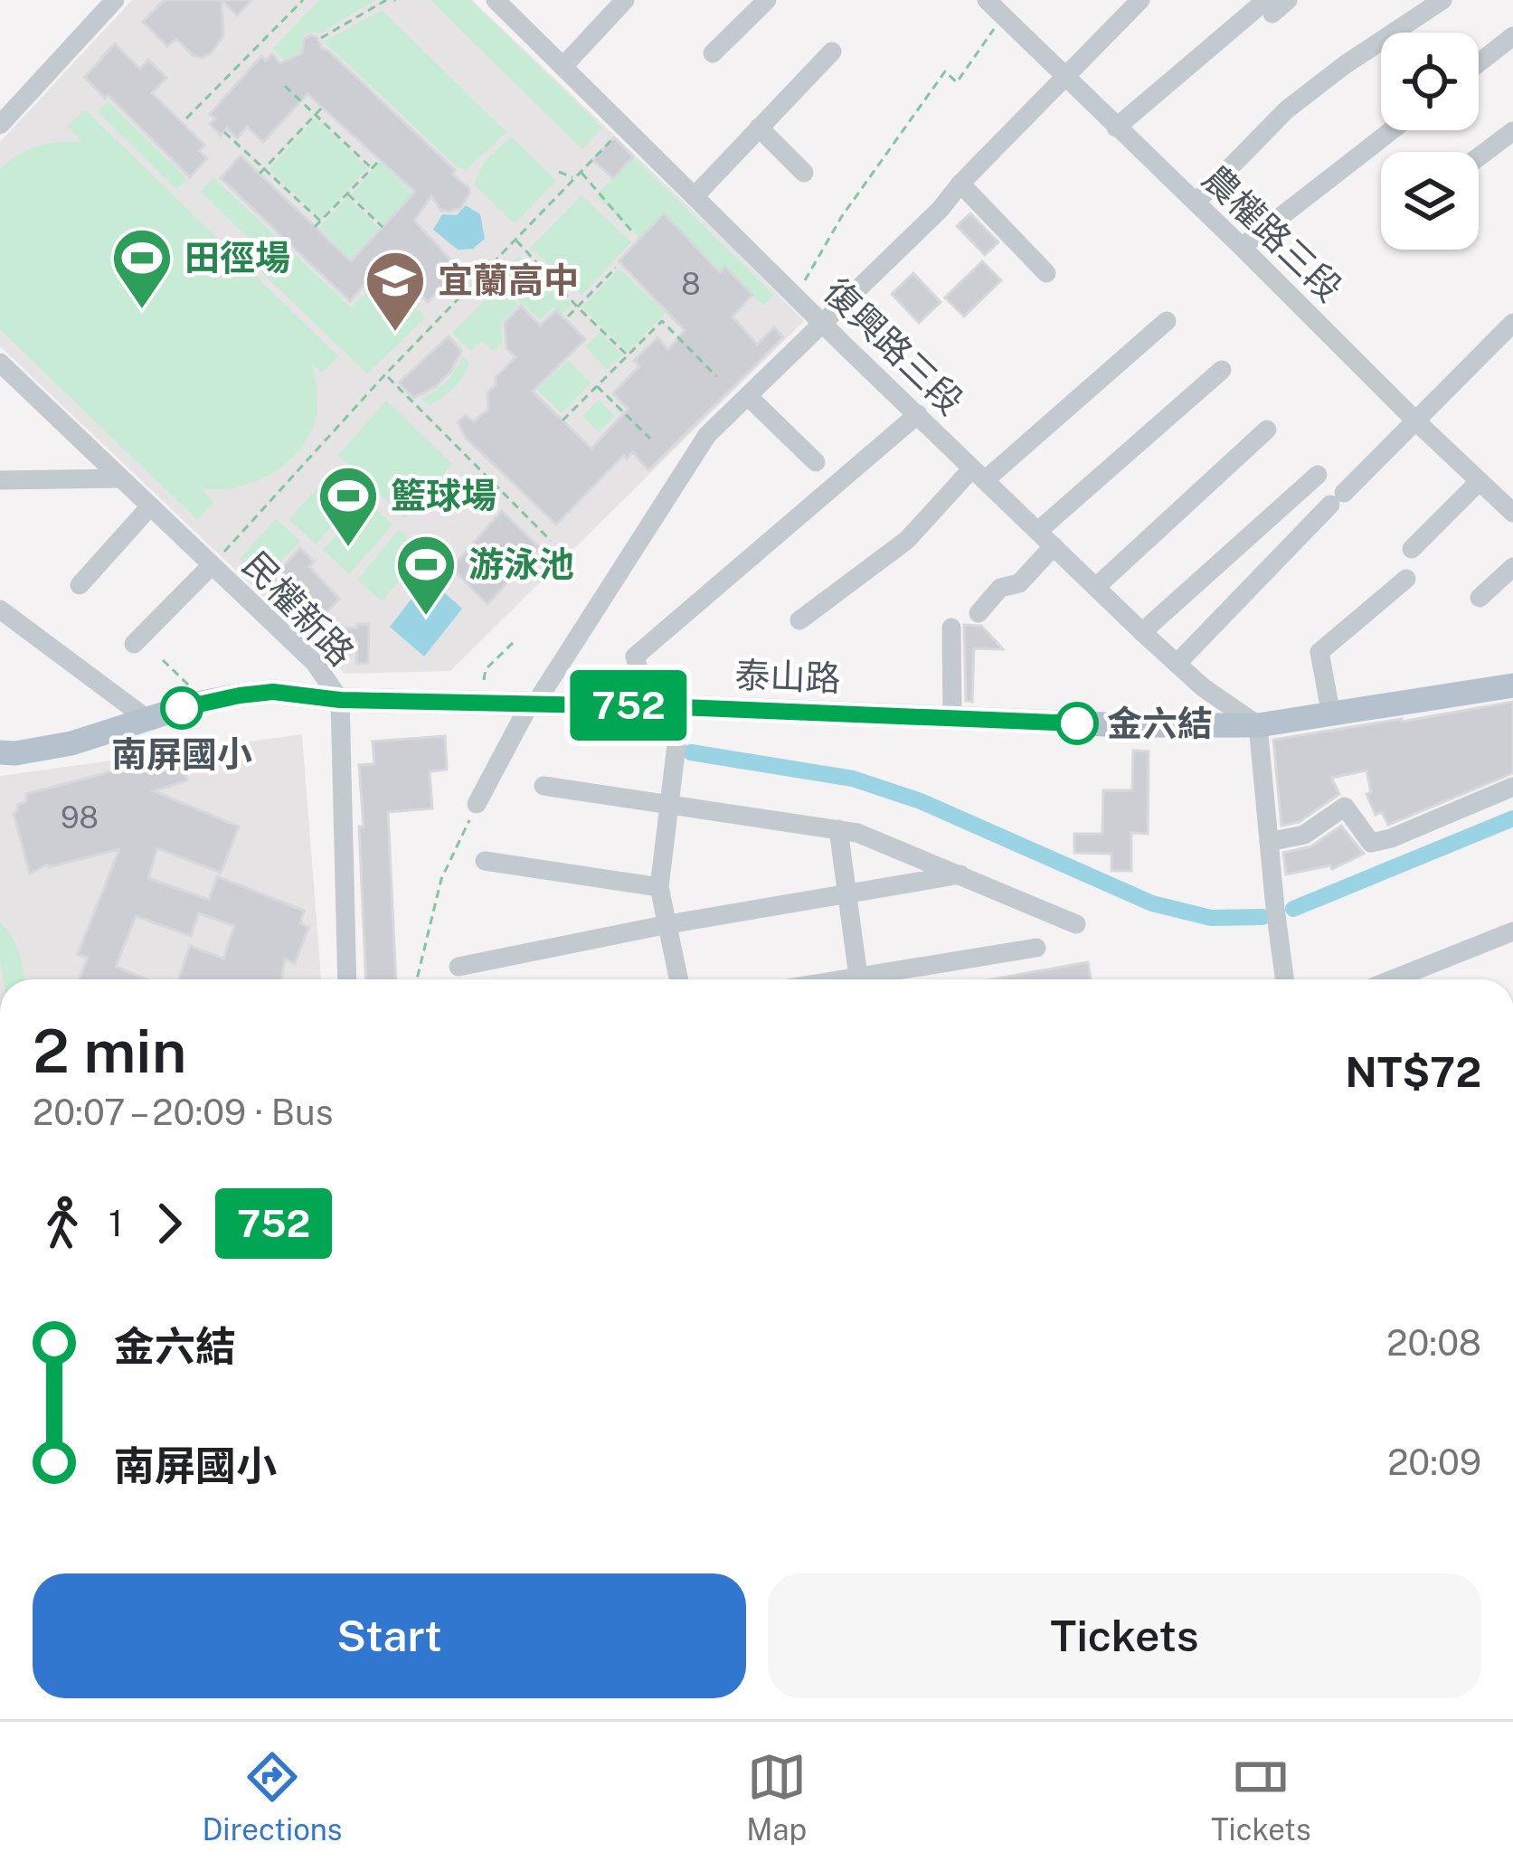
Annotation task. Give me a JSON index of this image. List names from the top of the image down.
{
  "streets": {
    "main road": ["泰山路"],
    "street": ["農權路三段", "復興路三段", "民權新路"]
  },
  "crossings": [
    ["復興路三段", "泰山路"],
    ["民權新路", "泰山路"]
  ],
  "places": {
    "sports": ["田徑場", "籃球場", "游泳池"],
    "school or university": ["宜蘭高中"],
    "other": ["南屏國小", "金六結"]
  },
  "lines": ["bus line 752"],
  "house_numbers": ["8", "98"],
  "page": {
    "on_map": "752",
    "heading": ["2 min", "20:07 – 20:09 · Bus", "NT$72"],
    "legs": ["1", "752"],
    "list": [
      {
        "name": "金六結",
        "value": "20:08"
      },
      {
        "name": "南屏國小",
        "value": "20:09"
      }
    ],
    "buttons": ["Start", "Tickets"],
    "tabs": ["Directions", "Map", "Tickets"]
  }
}
